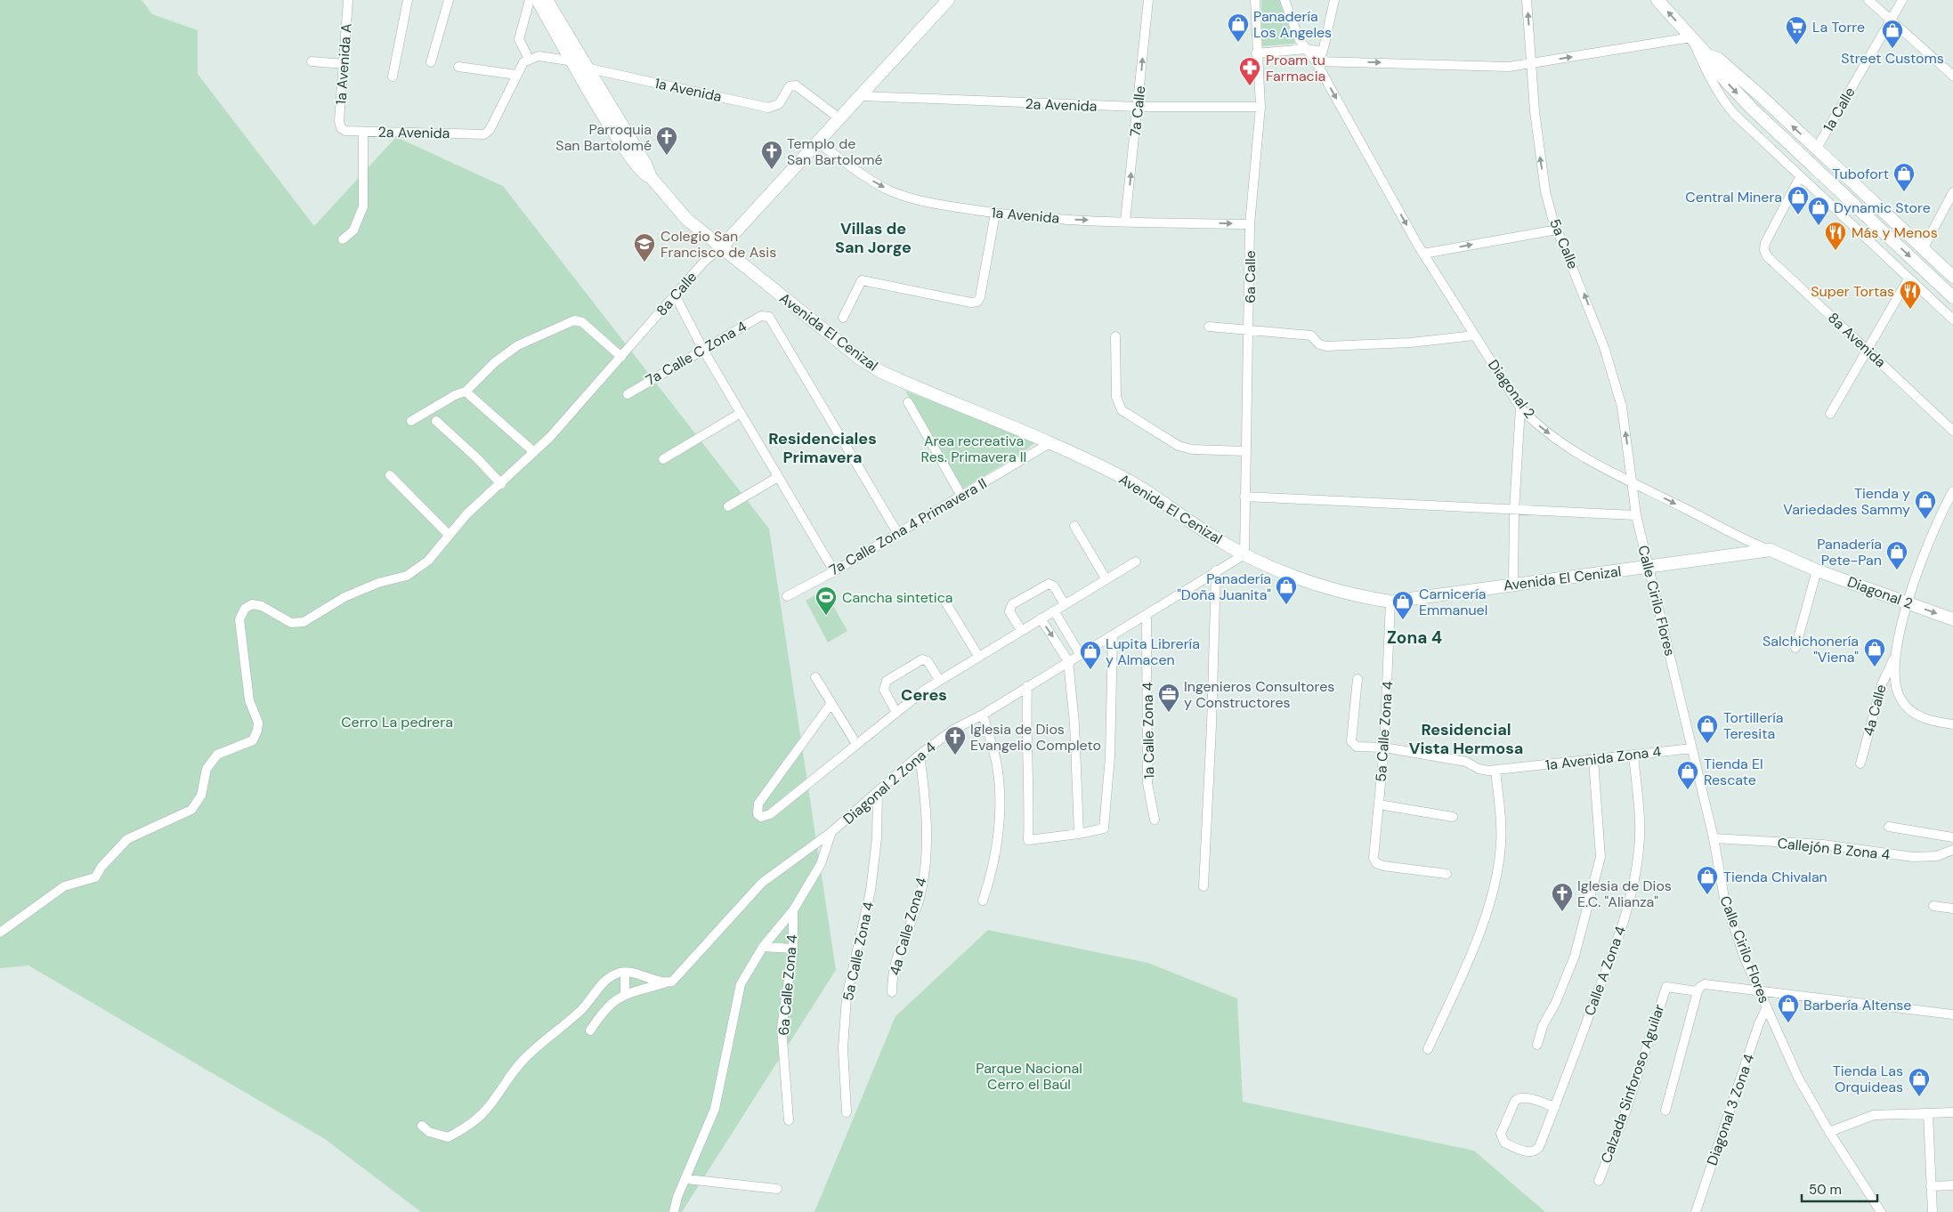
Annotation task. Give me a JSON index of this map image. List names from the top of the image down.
{
  "streets": {
    "street": [
      "1a Avenida A",
      "1a Avenida",
      "2a Avenida",
      "1a Calle",
      "7a Calle",
      "5a Calle",
      "6a Calle",
      "8a Calle",
      "Avenida El Cenizal",
      "8a Avenida",
      "7a Calle C Zona 4",
      "Diagonal 2",
      "7a Calle Zona 4 Primavera II",
      "Calle Cirilo Flores",
      "4a Calle",
      "1a Calle Zona 4",
      "5a Calle Zona 4",
      "1a Avenida Zona 4",
      "Diagonal 2 Zona 4",
      "Callejón B Zona 4",
      "4a Calle Zona 4",
      "Calle A Zona 4",
      "6a Calle Zona 4",
      "Calzada Sinforoso Aguilar",
      "Diagonal 3 Zona 4"
    ]
  },
  "crossings": [
    ["1a Avenida A", "2a Avenida"],
    ["1a Avenida", "7a Calle"],
    ["1a Avenida", "6a Calle"],
    ["1a Avenida", "8a Calle"],
    ["1a Avenida", "Avenida El Cenizal"],
    ["2a Avenida", "7a Calle"],
    ["2a Avenida", "6a Calle"],
    ["2a Avenida", "8a Calle"],
    ["5a Calle", "Diagonal 2"],
    ["5a Calle", "Calle Cirilo Flores"],
    ["6a Calle", "Avenida El Cenizal"],
    ["6a Calle", "Diagonal 2 Zona 4"],
    ["8a Calle", "Avenida El Cenizal"],
    ["Avenida El Cenizal", "Diagonal 2"],
    ["Avenida El Cenizal", "7a Calle Zona 4 Primavera II"],
    ["Avenida El Cenizal", "Calle Cirilo Flores"],
    ["Avenida El Cenizal", "5a Calle Zona 4"],
    ["Avenida El Cenizal", "Diagonal 2 Zona 4"],
    ["7a Calle C Zona 4", "7a Calle Zona 4 Primavera II"],
    ["Diagonal 2", "Calle Cirilo Flores"],
    ["Calle Cirilo Flores", "1a Avenida Zona 4"],
    ["Calle Cirilo Flores", "Callejón B Zona 4"],
    ["Calle Cirilo Flores", "Diagonal 3 Zona 4"],
    ["1a Calle Zona 4", "Diagonal 2 Zona 4"],
    ["5a Calle Zona 4", "1a Avenida Zona 4"],
    ["5a Calle Zona 4", "Diagonal 2 Zona 4"],
    ["1a Avenida Zona 4", "Calle A Zona 4"],
    ["Diagonal 2 Zona 4", "4a Calle Zona 4"]
  ],
  "one_way": [
    "1a Avenida",
    "7a Calle",
    "5a Calle",
    "Diagonal 2"
  ],
  "districts": [
    "Villas de San Jorge",
    "Residenciales Primavera",
    "Zona 4",
    "Ceres",
    "Residencial Vista Hermosa"
  ],
  "parks": ["Area recreativa Res. Primavera II", "Cerro La pedrera", "Parque Nacional Cerro el Baúl"],
  "places": {
    "shop": [
      "Panadería Los Angeles",
      "Street Customs",
      "Tubofort",
      "Central Minera",
      "Dynamic Store",
      "Tienda y Variedades Sammy",
      "Panadería Pete-Pan",
      "Panadería \"Doña Juanita\"",
      "Carnicería Emmanuel",
      "Salchichonería \"Viena\"",
      "Lupita Librería y Almacen",
      "Tortillería Teresita",
      "Tienda El Rescate",
      "Tienda Chivalan",
      "Barbería Altense",
      "Tienda Las Orquideas"
    ],
    "supermarket": ["La Torre"],
    "pharmacy": ["Proam tu Farmacia"],
    "church": [
      "Parroquia San Bartolomé",
      "Templo de San Bartolomé",
      "Iglesia de Dios Evangelio Completo",
      "Iglesia de Dios E.C. \"Alianza\""
    ],
    "restaurant": ["Más y Menos", "Super Tortas"],
    "school or university": ["Colegio San Francisco de Asis"],
    "sports": ["Cancha sintetica"],
    "office": ["Ingenieros Consultores y Constructores"]
  },
  "scale_bar": "50 m"
}
